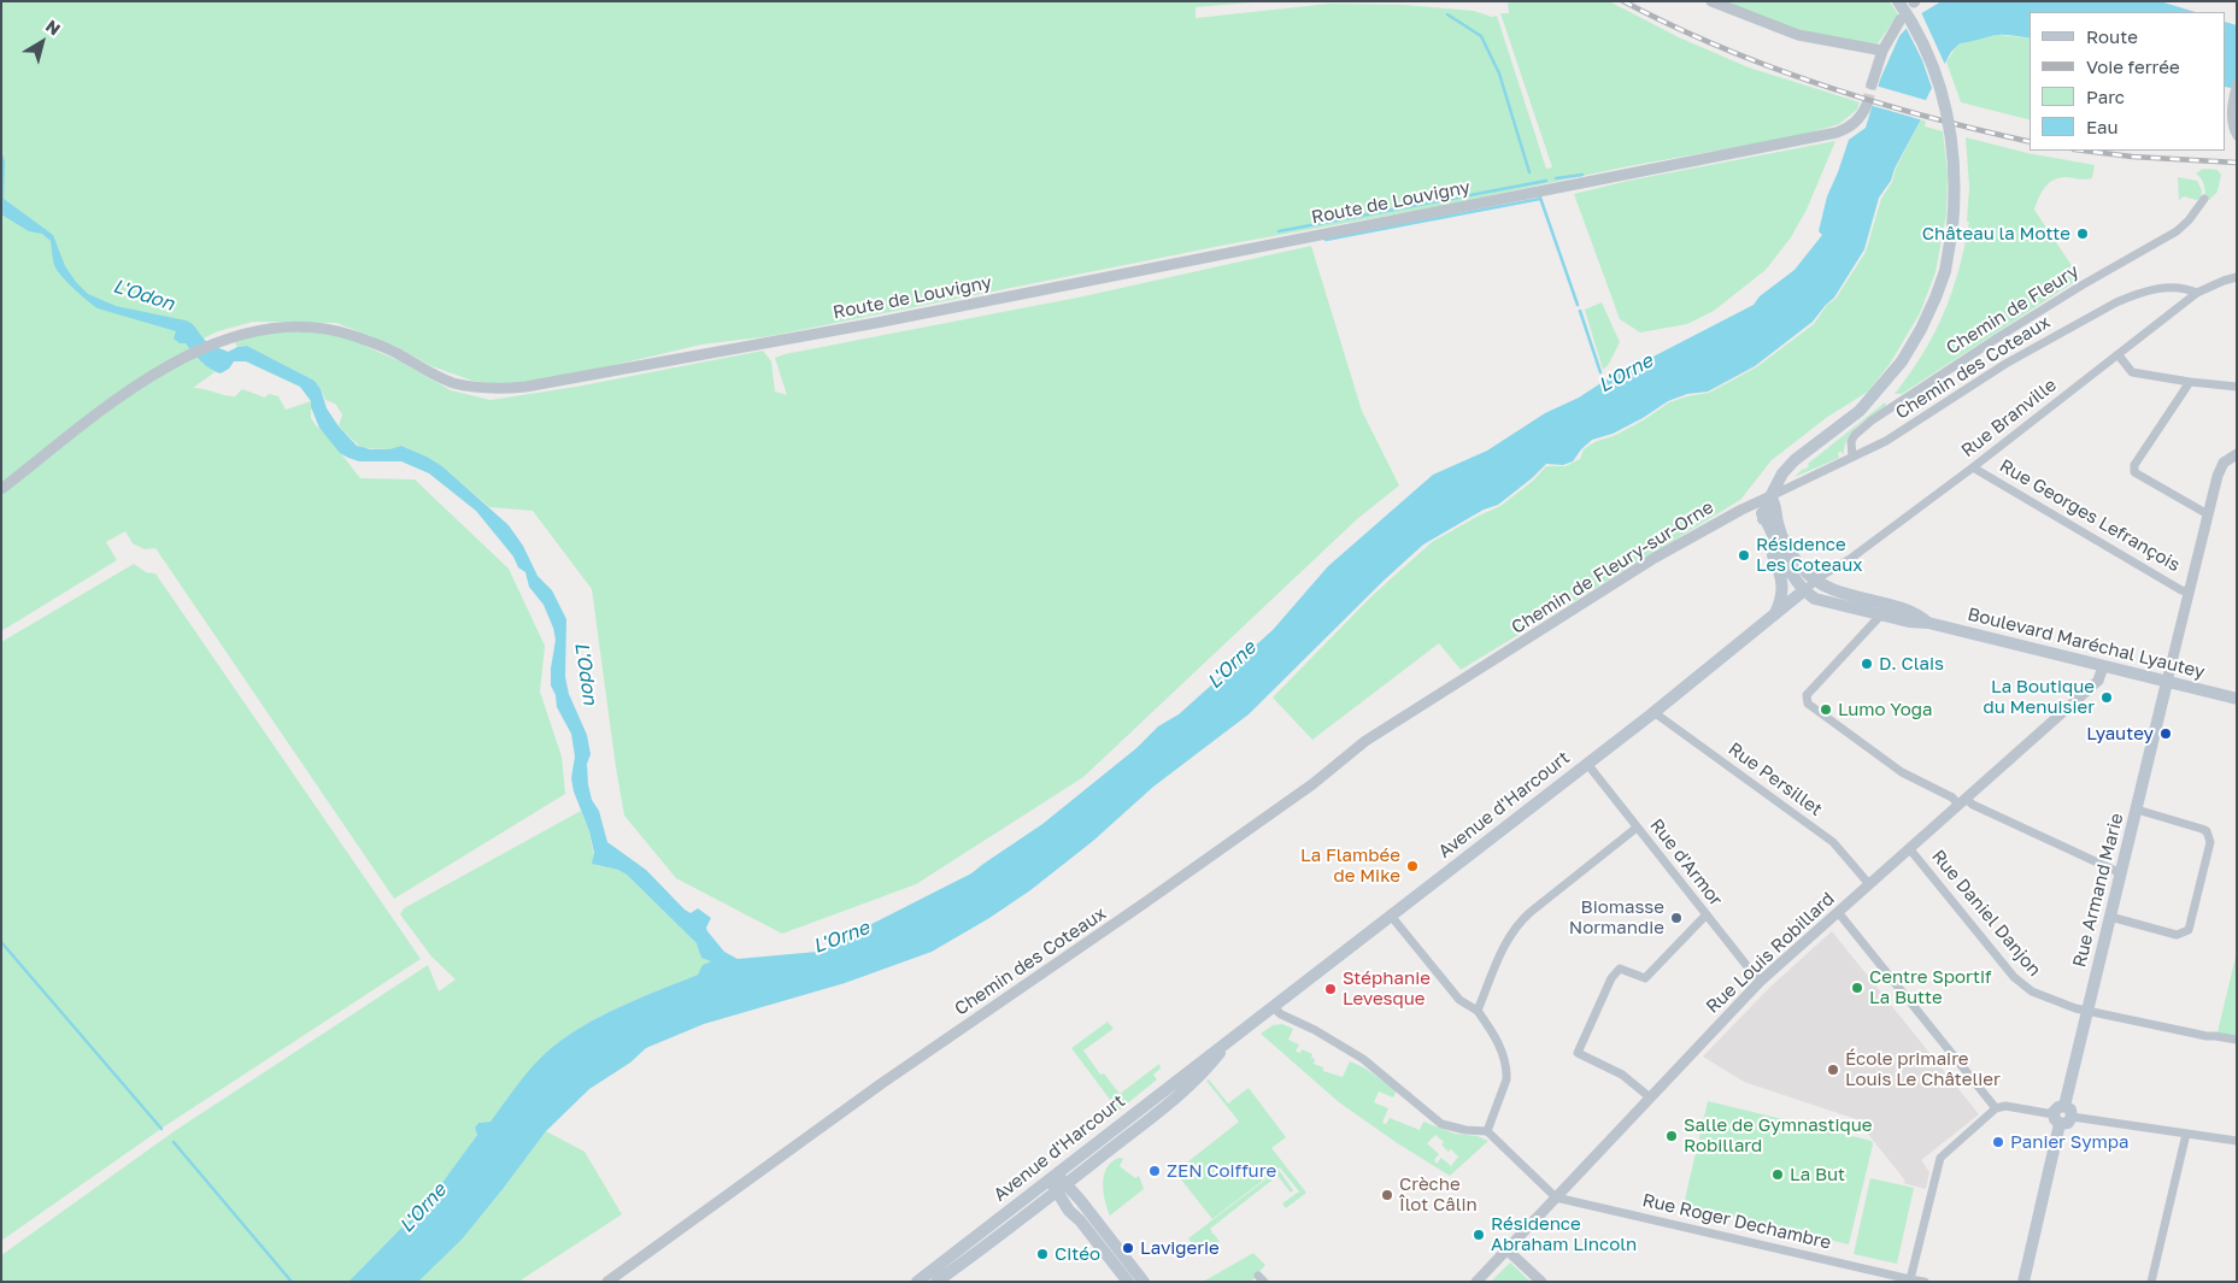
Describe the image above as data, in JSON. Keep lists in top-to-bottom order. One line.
{"streets":{"main road":["Boulevard Maréchal Lyautey","Avenue d'Harcourt","Rue Armand Marie"],"street":["Route de Louvigny","Chemin de Fleury","Chemin des Coteaux","Rue Branville","Rue Georges Lefrançois","Chemin de Fleury-sur-Orne","Rue Persillet","Rue d'Armor","Rue Daniel Danjon","Rue Louis Robillard","Rue Roger Dechambre"]},"crossings":[["Chemin de Fleury","Chemin des Coteaux"],["Chemin des Coteaux","Rue Branville"],["Chemin des Coteaux","Chemin de Fleury-sur-Orne"],["Rue Branville","Rue Georges Lefrançois"],["Rue Branville","Boulevard Maréchal Lyautey"],["Rue Branville","Avenue d'Harcourt"],["Boulevard Maréchal Lyautey","Avenue d'Harcourt"],["Boulevard Maréchal Lyautey","Rue Armand Marie"],["Boulevard Maréchal Lyautey","Rue Louis Robillard"],["Rue Persillet","Avenue d'Harcourt"],["Rue Persillet","Rue Louis Robillard"],["Avenue d'Harcourt","Rue d'Armor"],["Rue d'Armor","Rue Louis Robillard"],["Rue Armand Marie","Rue Daniel Danjon"],["Rue Daniel Danjon","Rue Louis Robillard"],["Rue Louis Robillard","Rue Roger Dechambre"]],"water":["L'Odon","L'Orne"],"places":["Château la Motte","Résidence Les Coteaux","D. Clais","La Boutique du Menuisier","Lumo Yoga","Lyautey","La Flambée de Mike","Biomasse Normandie","Centre Sportif La Butte","Stéphanie Levesque","École primaire Louis Le Châtelier","Salle de Gymnastique Robillard","Panier Sympa","ZEN Coiffure","La But","Crèche Îlot Câlin","Résidence Abraham Lincoln","Lavigerie","Citéo"],"legend":["Route","Voie ferrée","Parc","Eau"],"north":"top right"}
